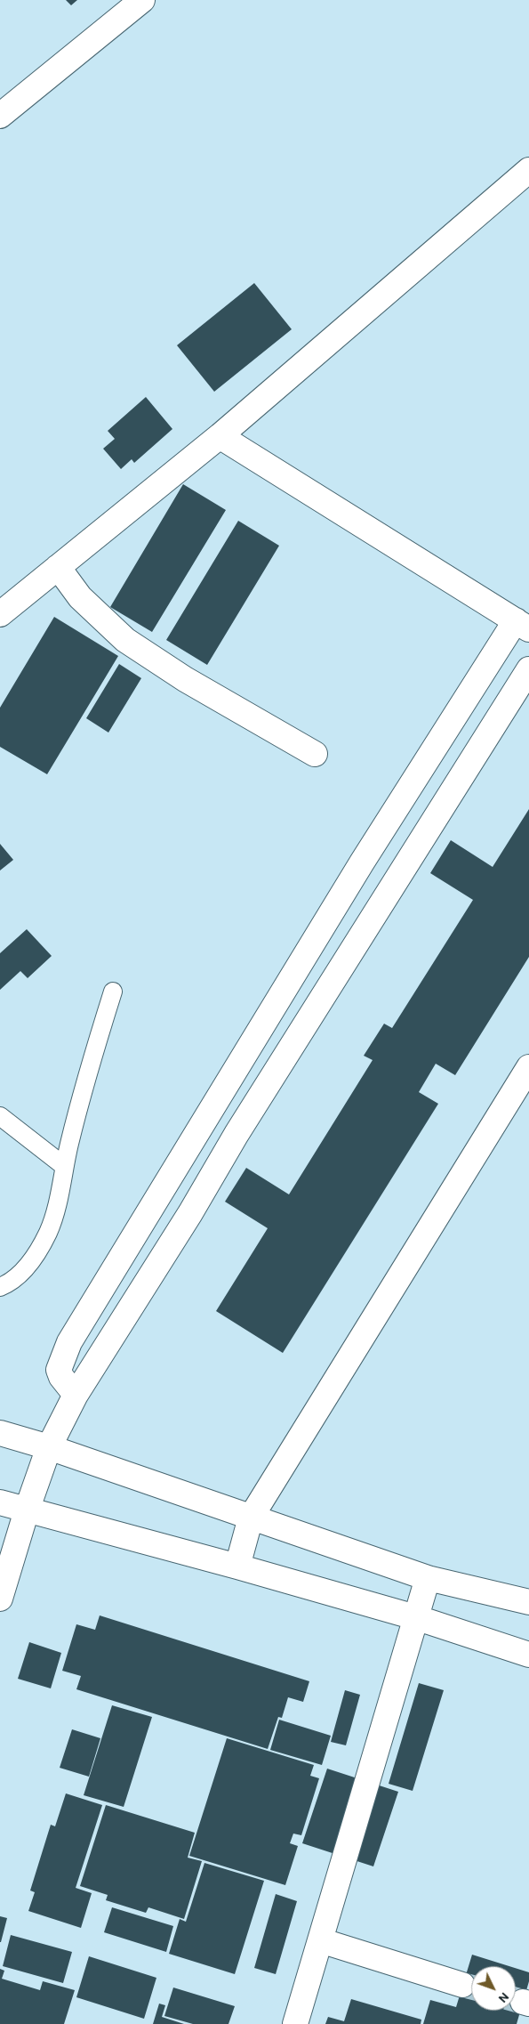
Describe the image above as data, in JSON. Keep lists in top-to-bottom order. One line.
{"north":"bottom right"}
